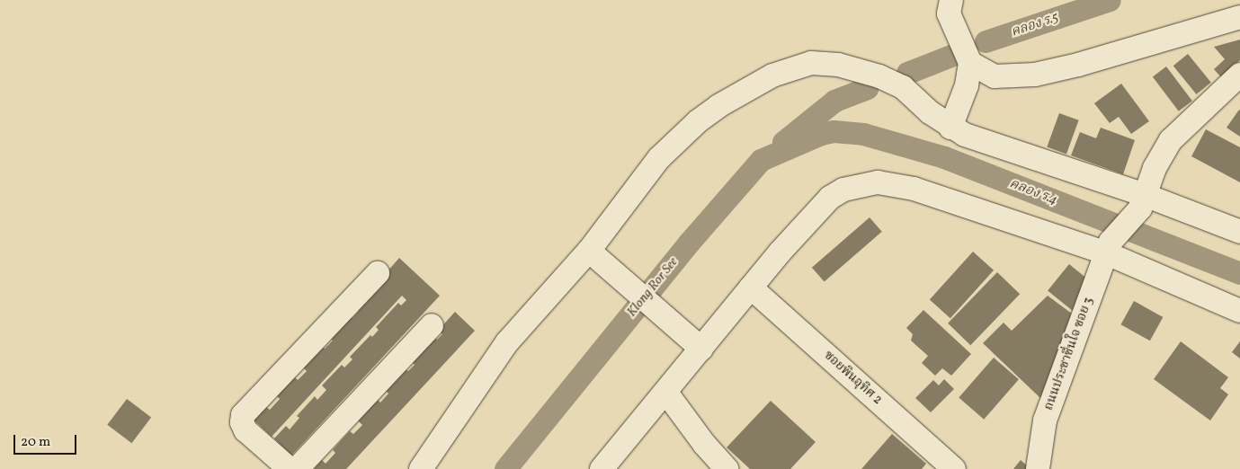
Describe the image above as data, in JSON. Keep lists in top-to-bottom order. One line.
{"streets":{"street":["ถนนประชาชื่นใจ ซอย 3","ซอยพินอุทิศ 2"]},"water":["คลอง ร.5","คลอง ร.4","Klong Ror See"],"scale_bar":"20 m"}
